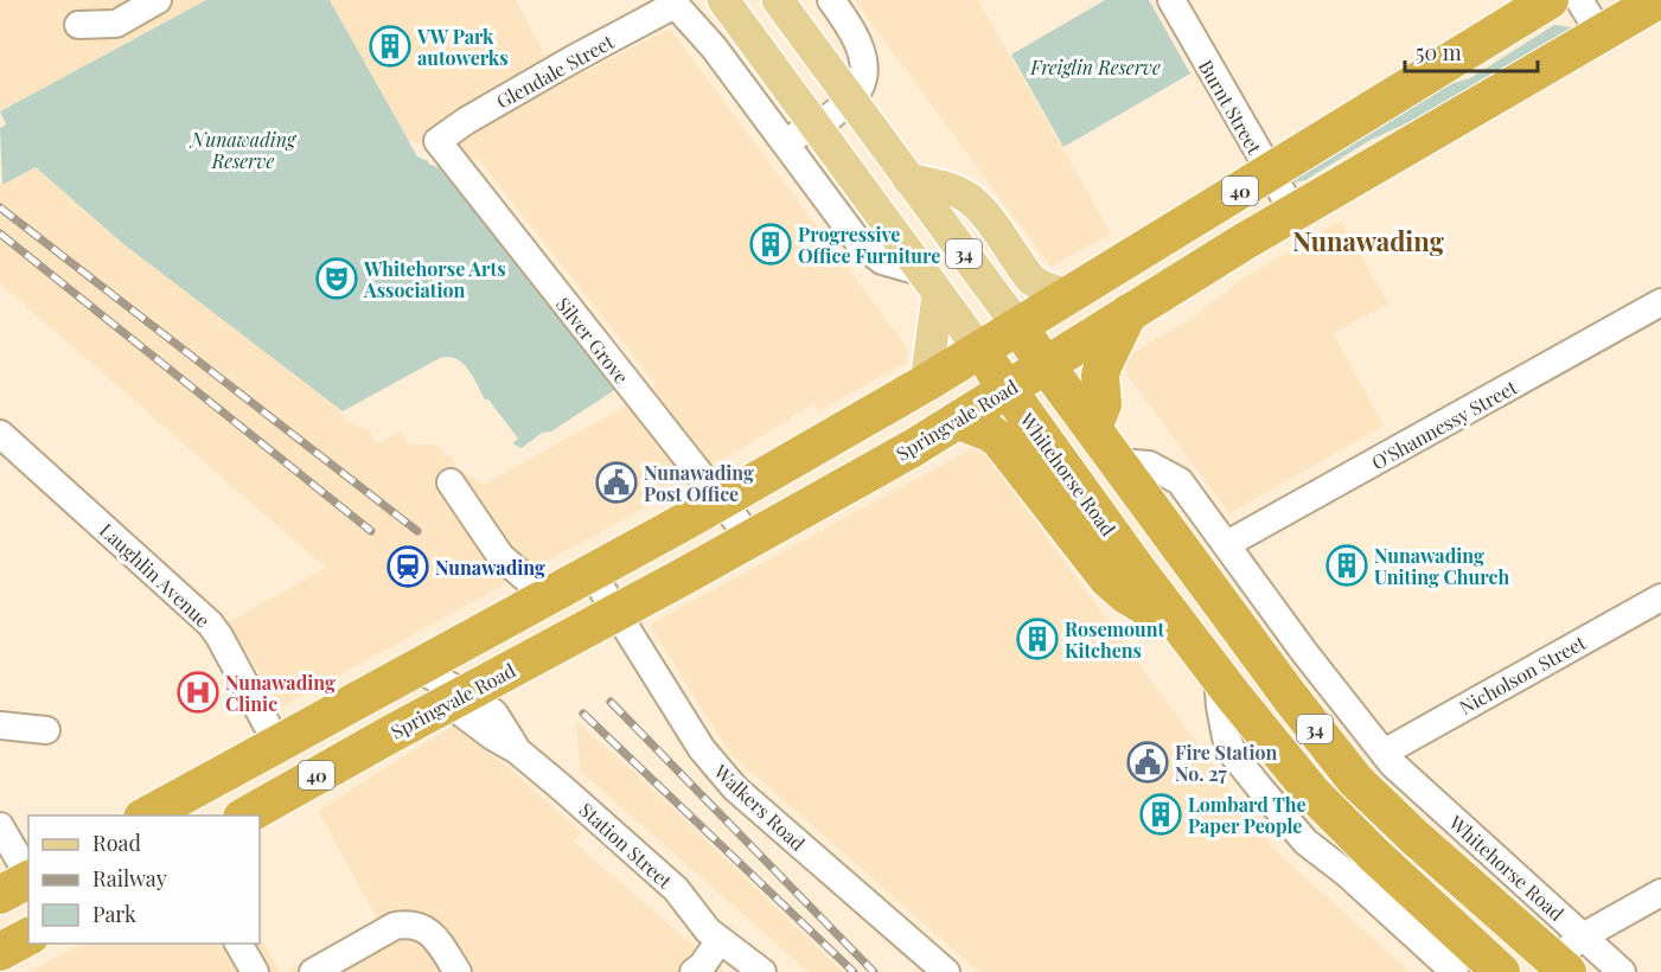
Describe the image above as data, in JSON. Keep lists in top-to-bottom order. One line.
{"streets":{"highway":["40","34","Springvale Road","Whitehorse Road"],"street":["Glendale Street","Burnt Street","Silver Grove","O'Shannessy Street","Laughlin Avenue","Nicholson Street","Walkers Road","Station Street"]},"crossings":[["Glendale Street","Silver Grove"],["Burnt Street","40"],["Burnt Street","Springvale Road"],["40","Silver Grove"],["40","Whitehorse Road"],["40","Laughlin Avenue"],["40","Walkers Road"],["40","Station Street"],["Silver Grove","Springvale Road"],["Springvale Road","Whitehorse Road"],["Springvale Road","Walkers Road"],["Springvale Road","Station Street"],["O'Shannessy Street","Whitehorse Road"],["Whitehorse Road","Nicholson Street"]],"districts":["Nunawading"],"parks":["Freiglin Reserve","Nunawading Reserve"],"places":{"building":["VW Park autowerks","Progressive Office Furniture","Nunawading Uniting Church","Rosemount Kitchens","Lombard The Paper People"],"theatre":["Whitehorse Arts Association"],"public building":["Nunawading Post Office","Fire Station No. 27"],"station":["Nunawading"],"hospital":["Nunawading Clinic"]},"legend":["Road","Railway","Park"],"scale_bar":"50 m"}
